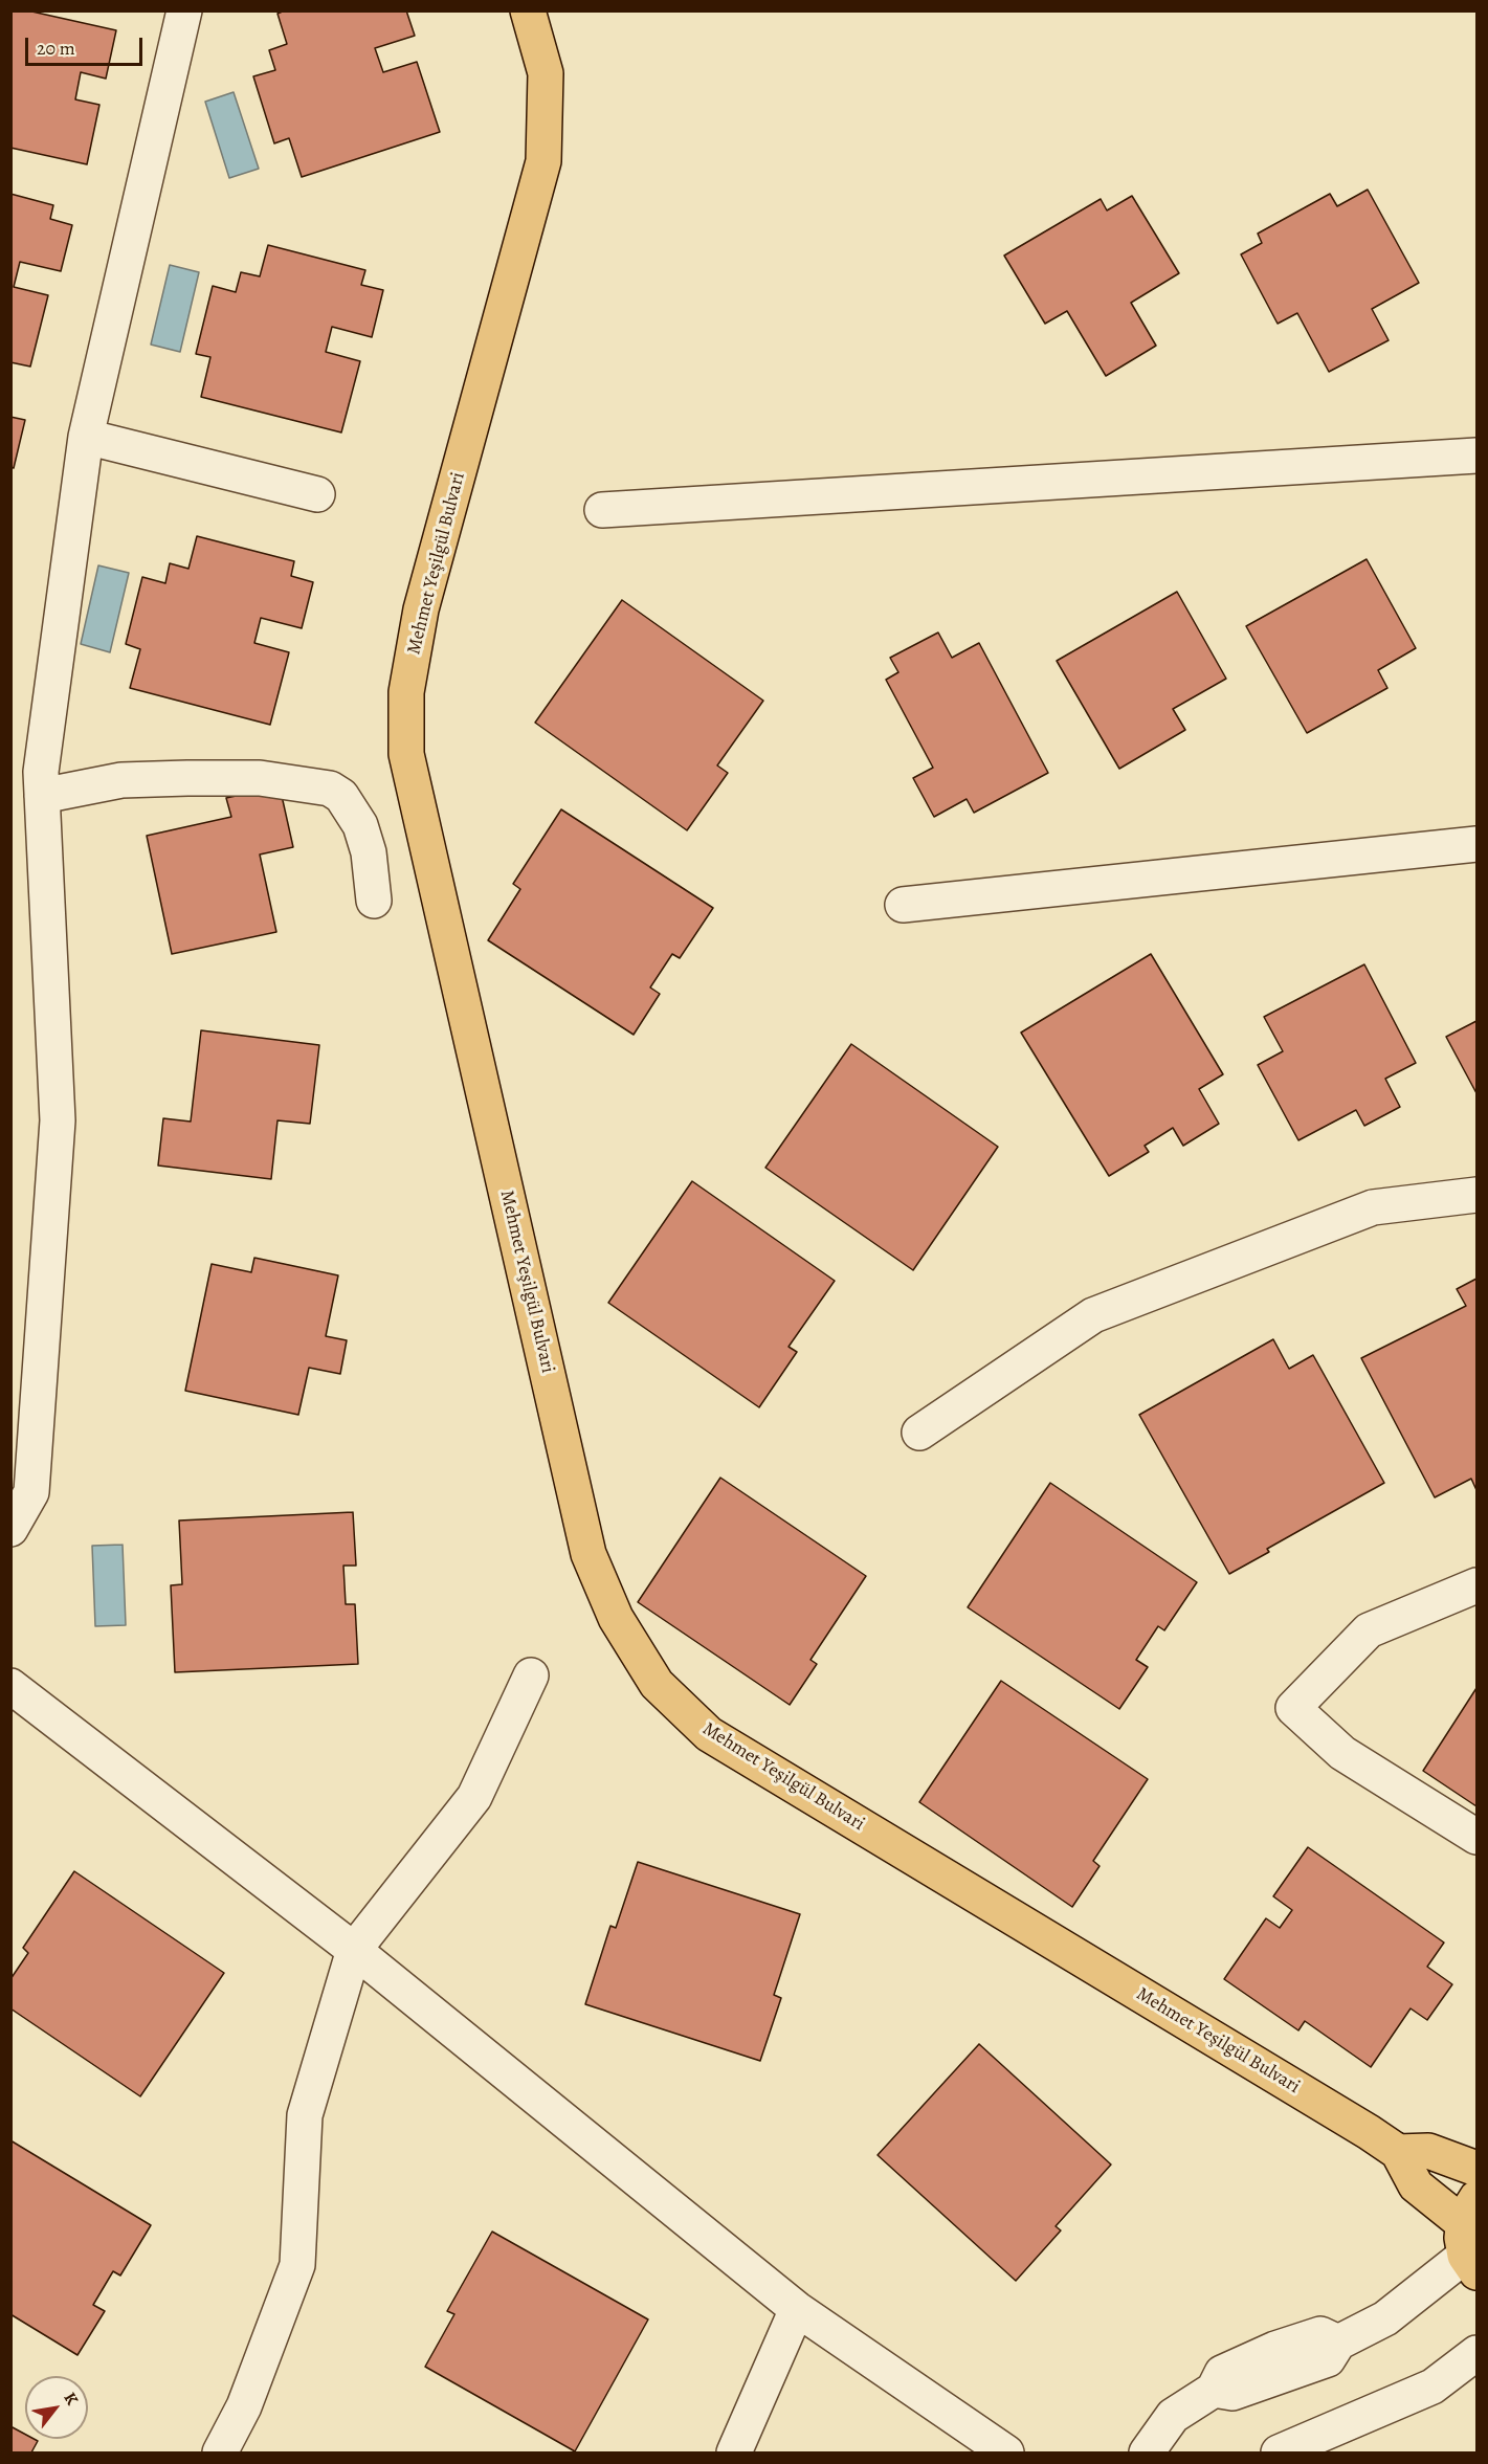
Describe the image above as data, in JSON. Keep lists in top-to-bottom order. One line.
{"streets":{"main road":["Mehmet Yeşilgül Bulvari"]},"scale_bar":"20 m","north":"top right"}
